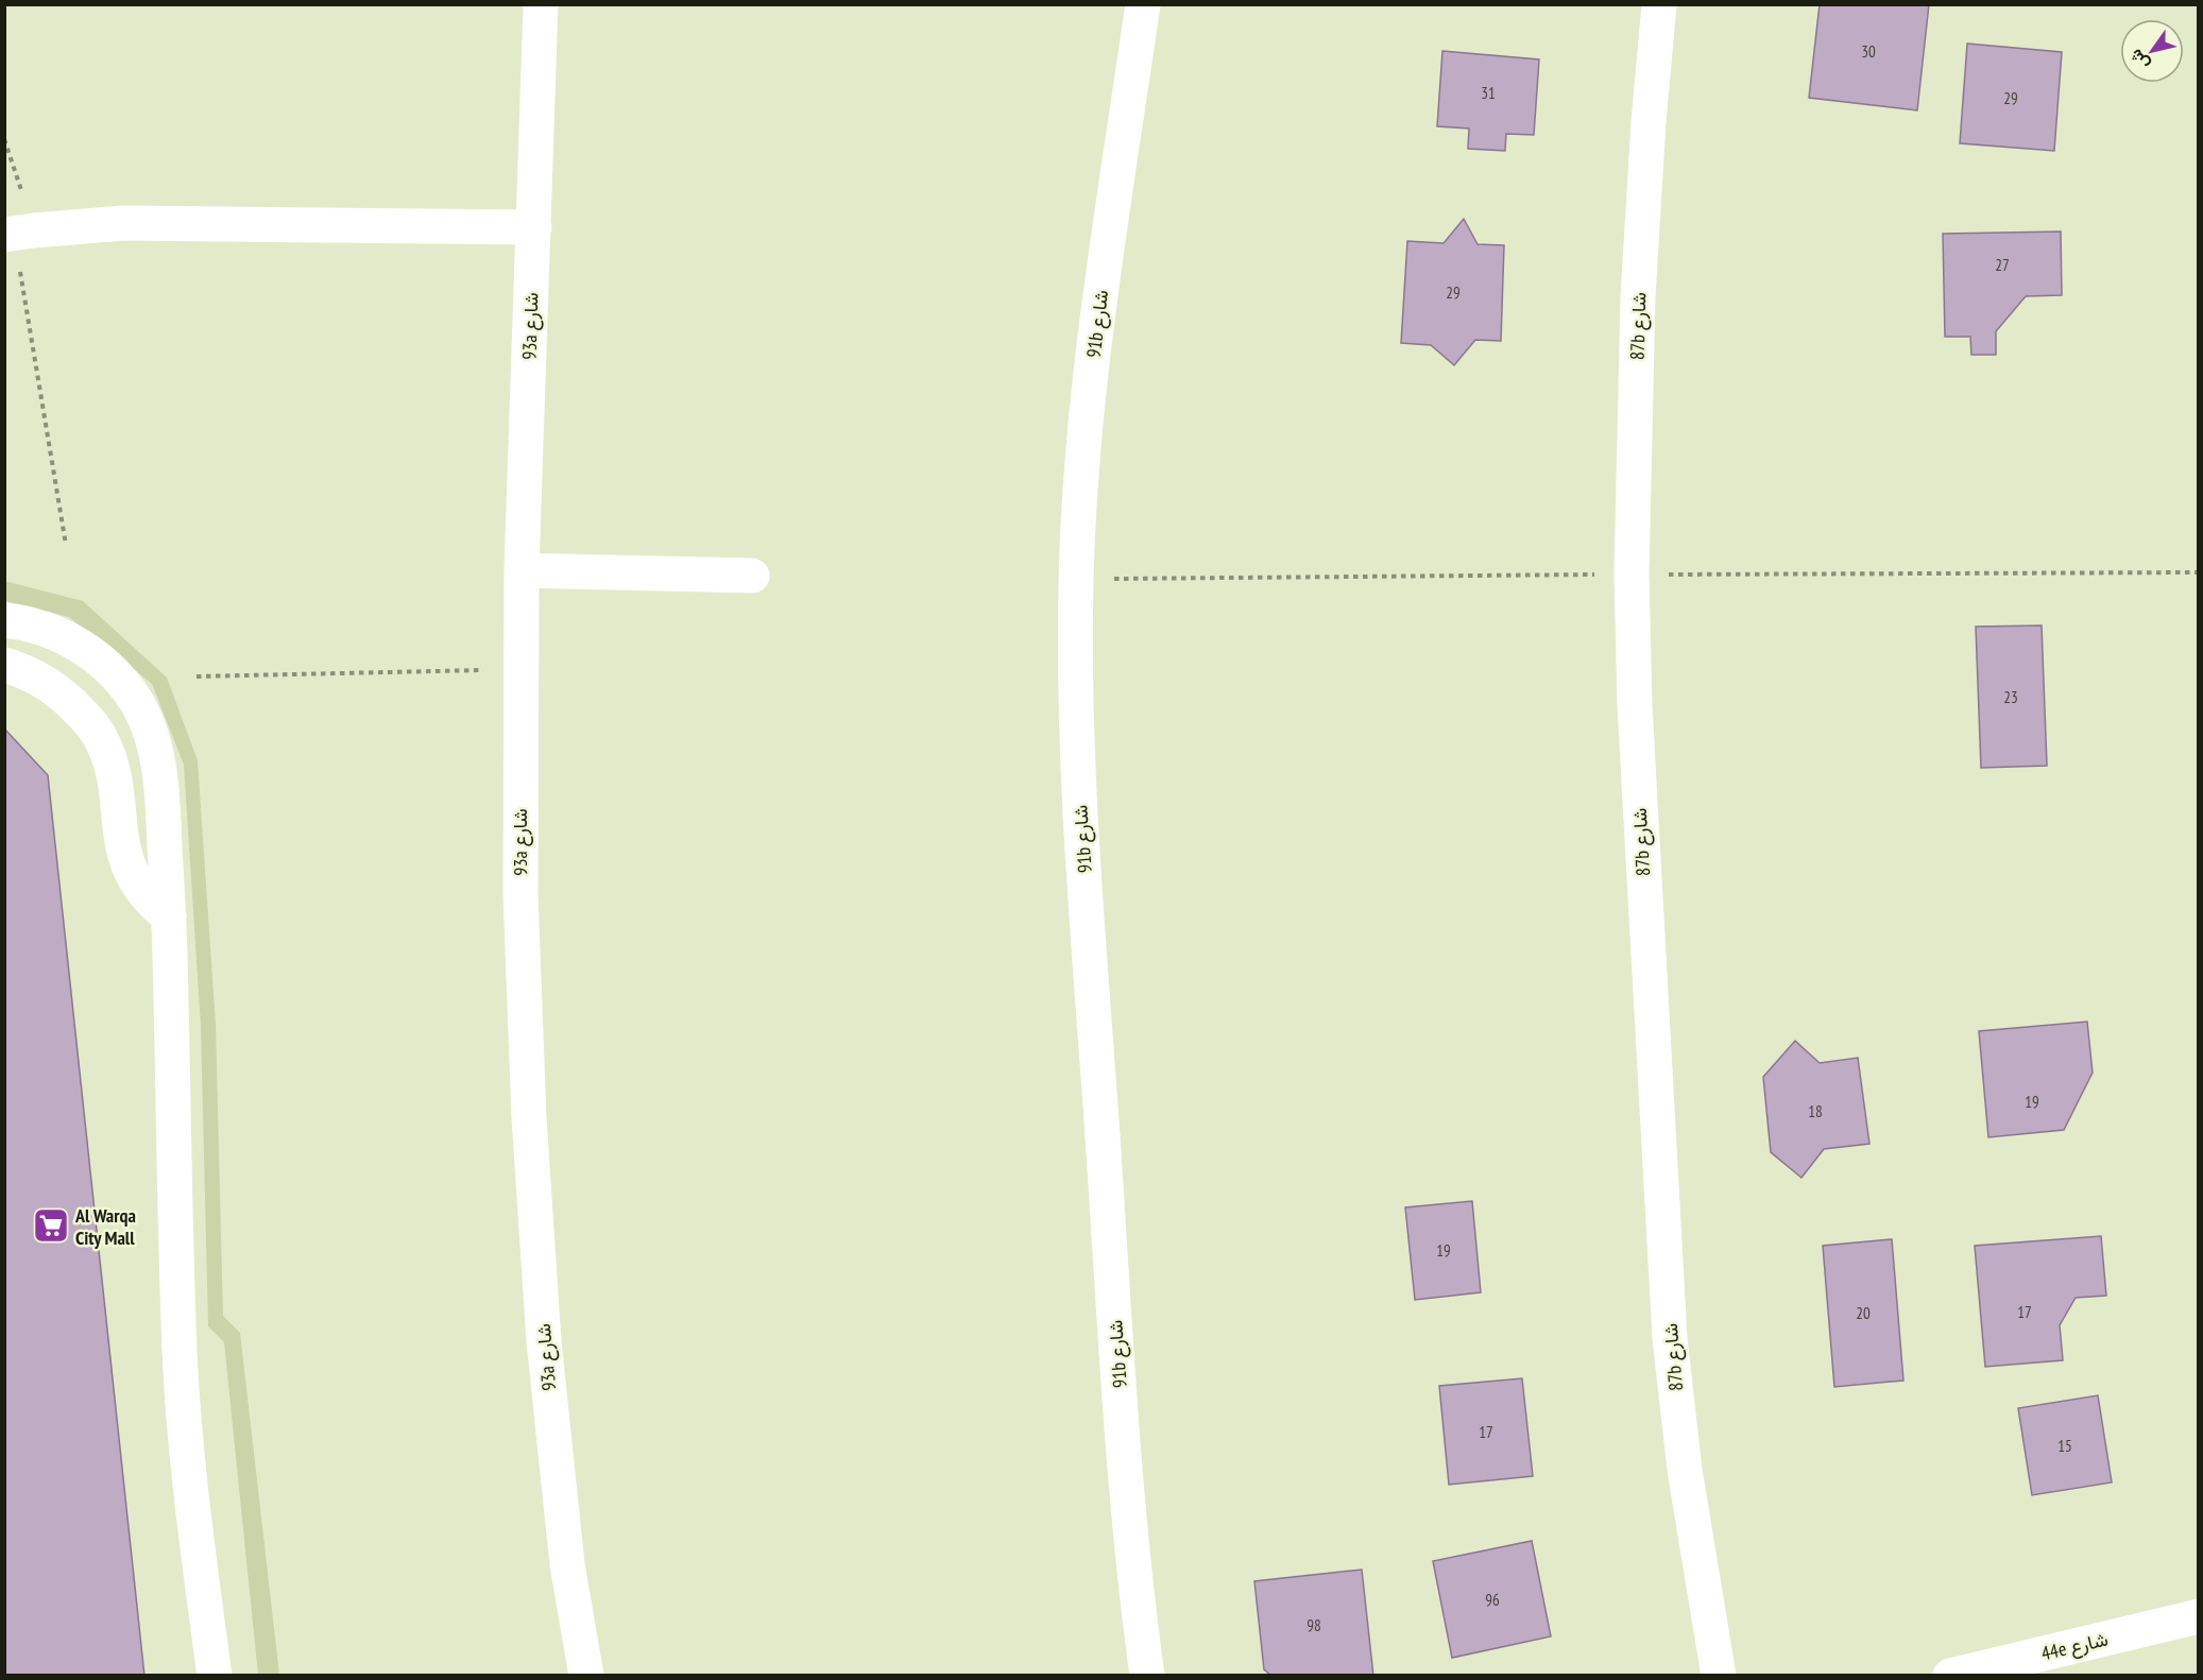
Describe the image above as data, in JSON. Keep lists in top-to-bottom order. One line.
{"streets":{"street":["91b شارع","93a شارع","87b شارع","44e شارع"]},"places":{"supermarket":["Al Warqa City Mall"]},"house_numbers":["30","31","29","27","29","23","19","18","19","17","20","17","15","96","98"],"north":"bottom left"}
